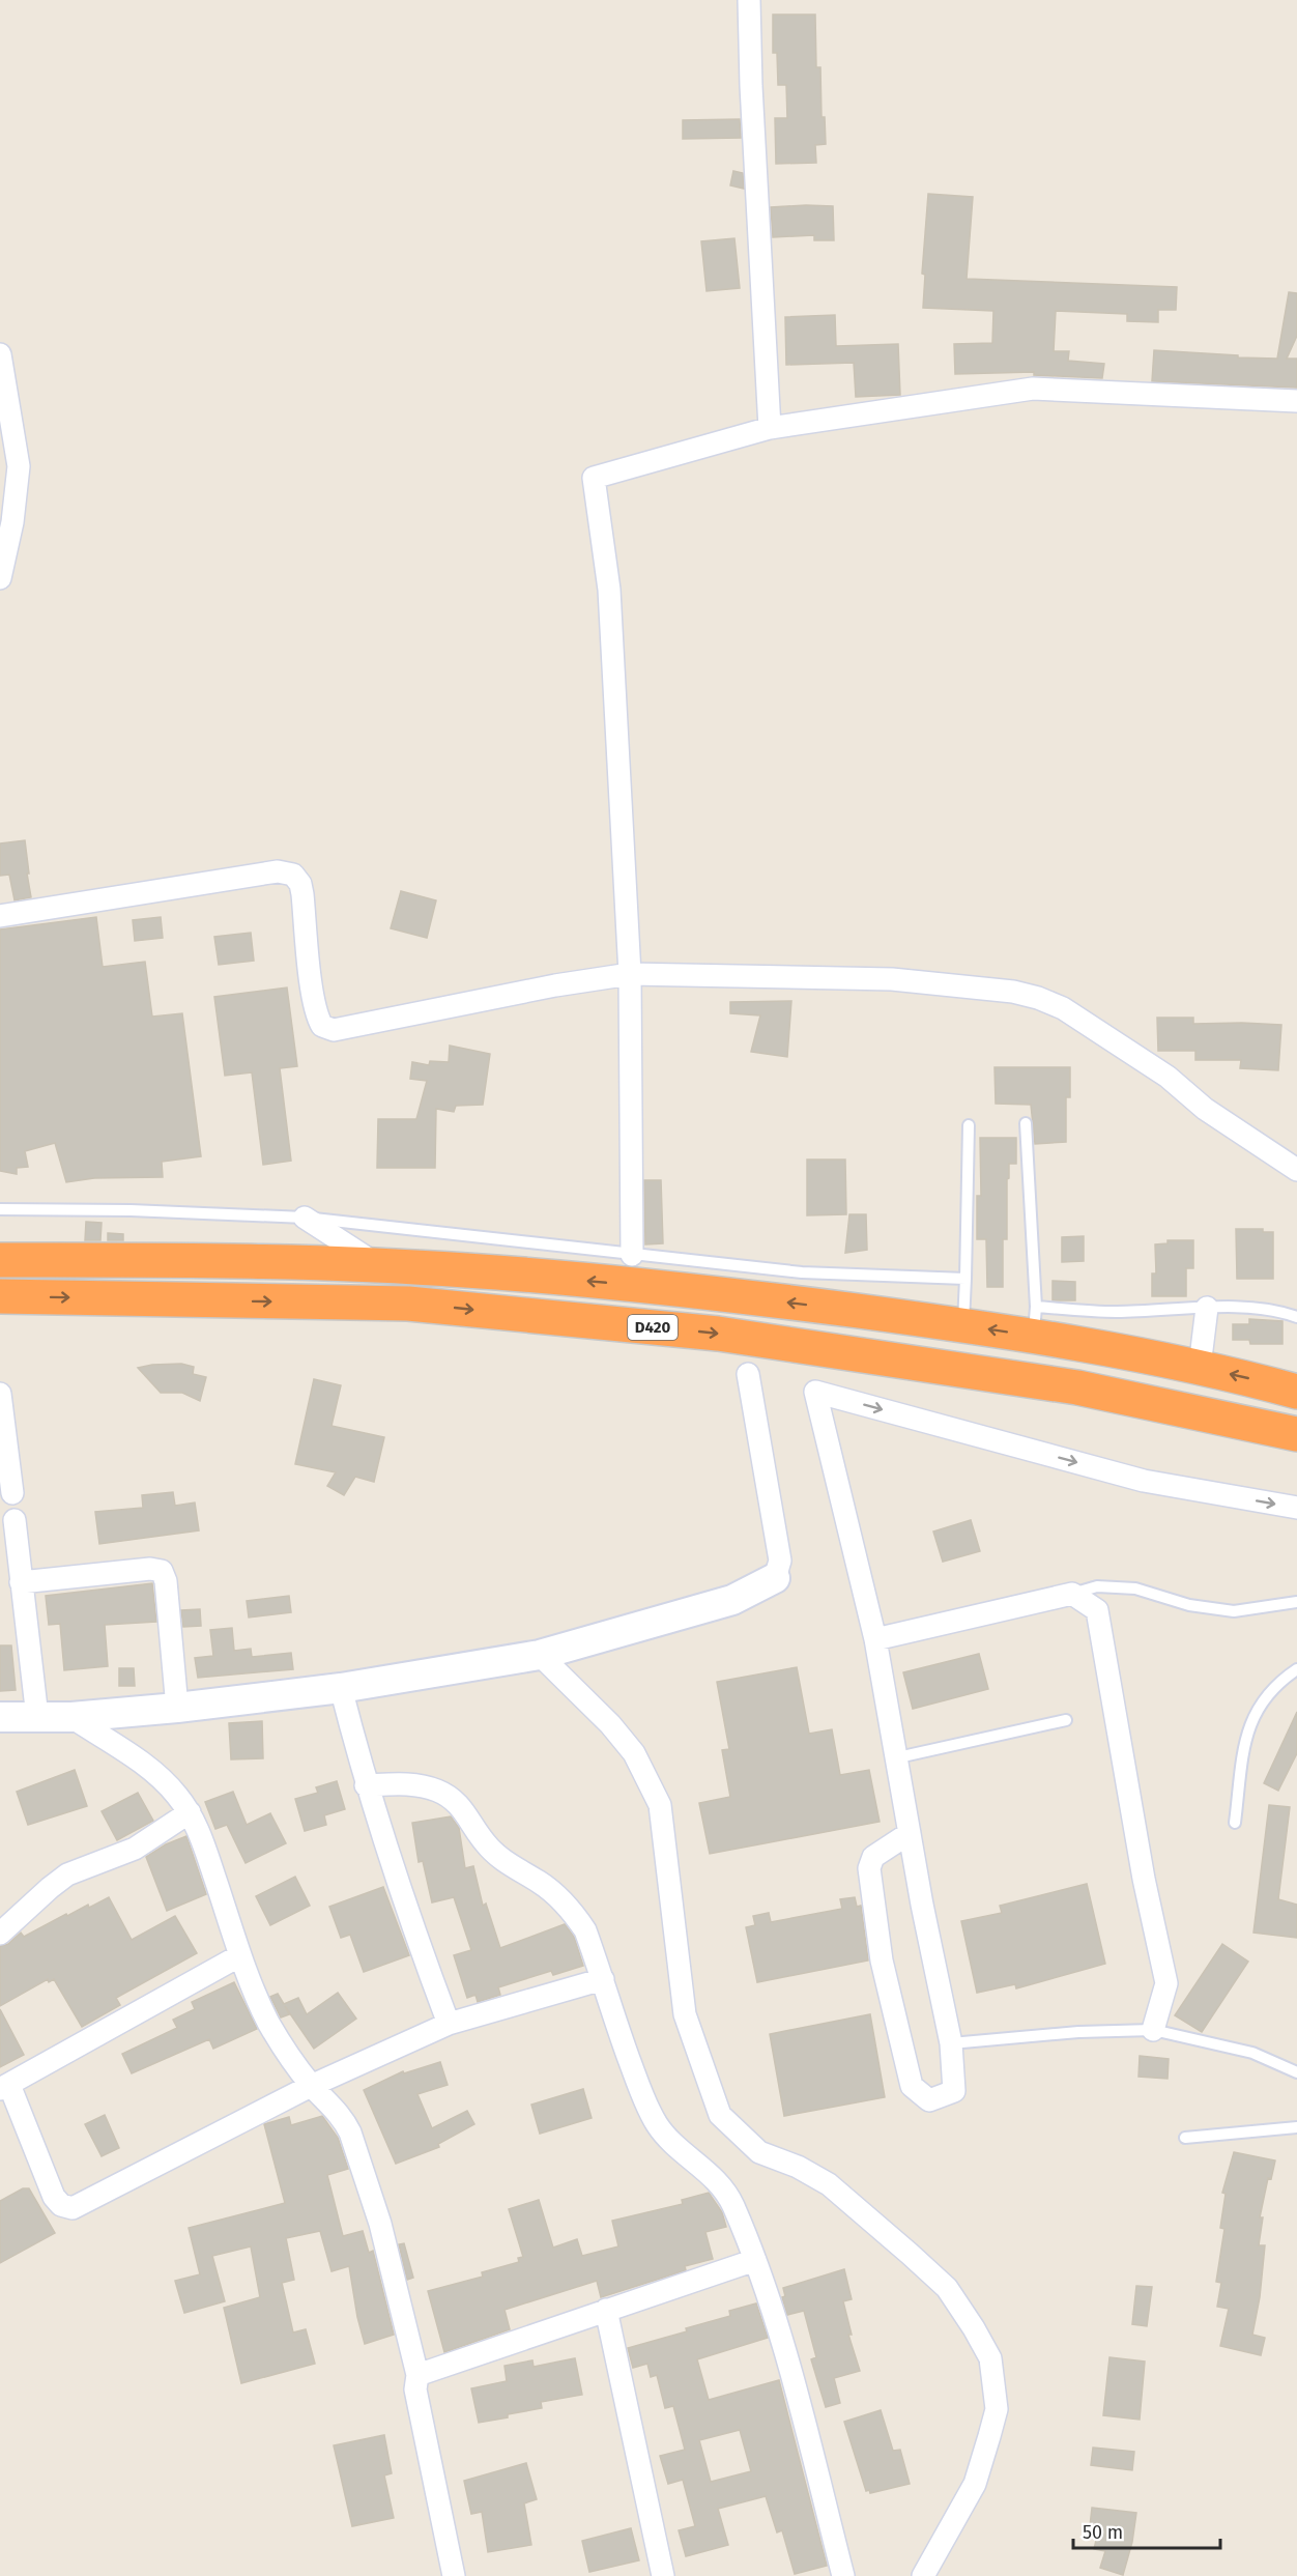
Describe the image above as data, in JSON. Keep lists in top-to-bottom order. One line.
{"streets":{"highway":["D420"]},"scale_bar":"50 m"}
